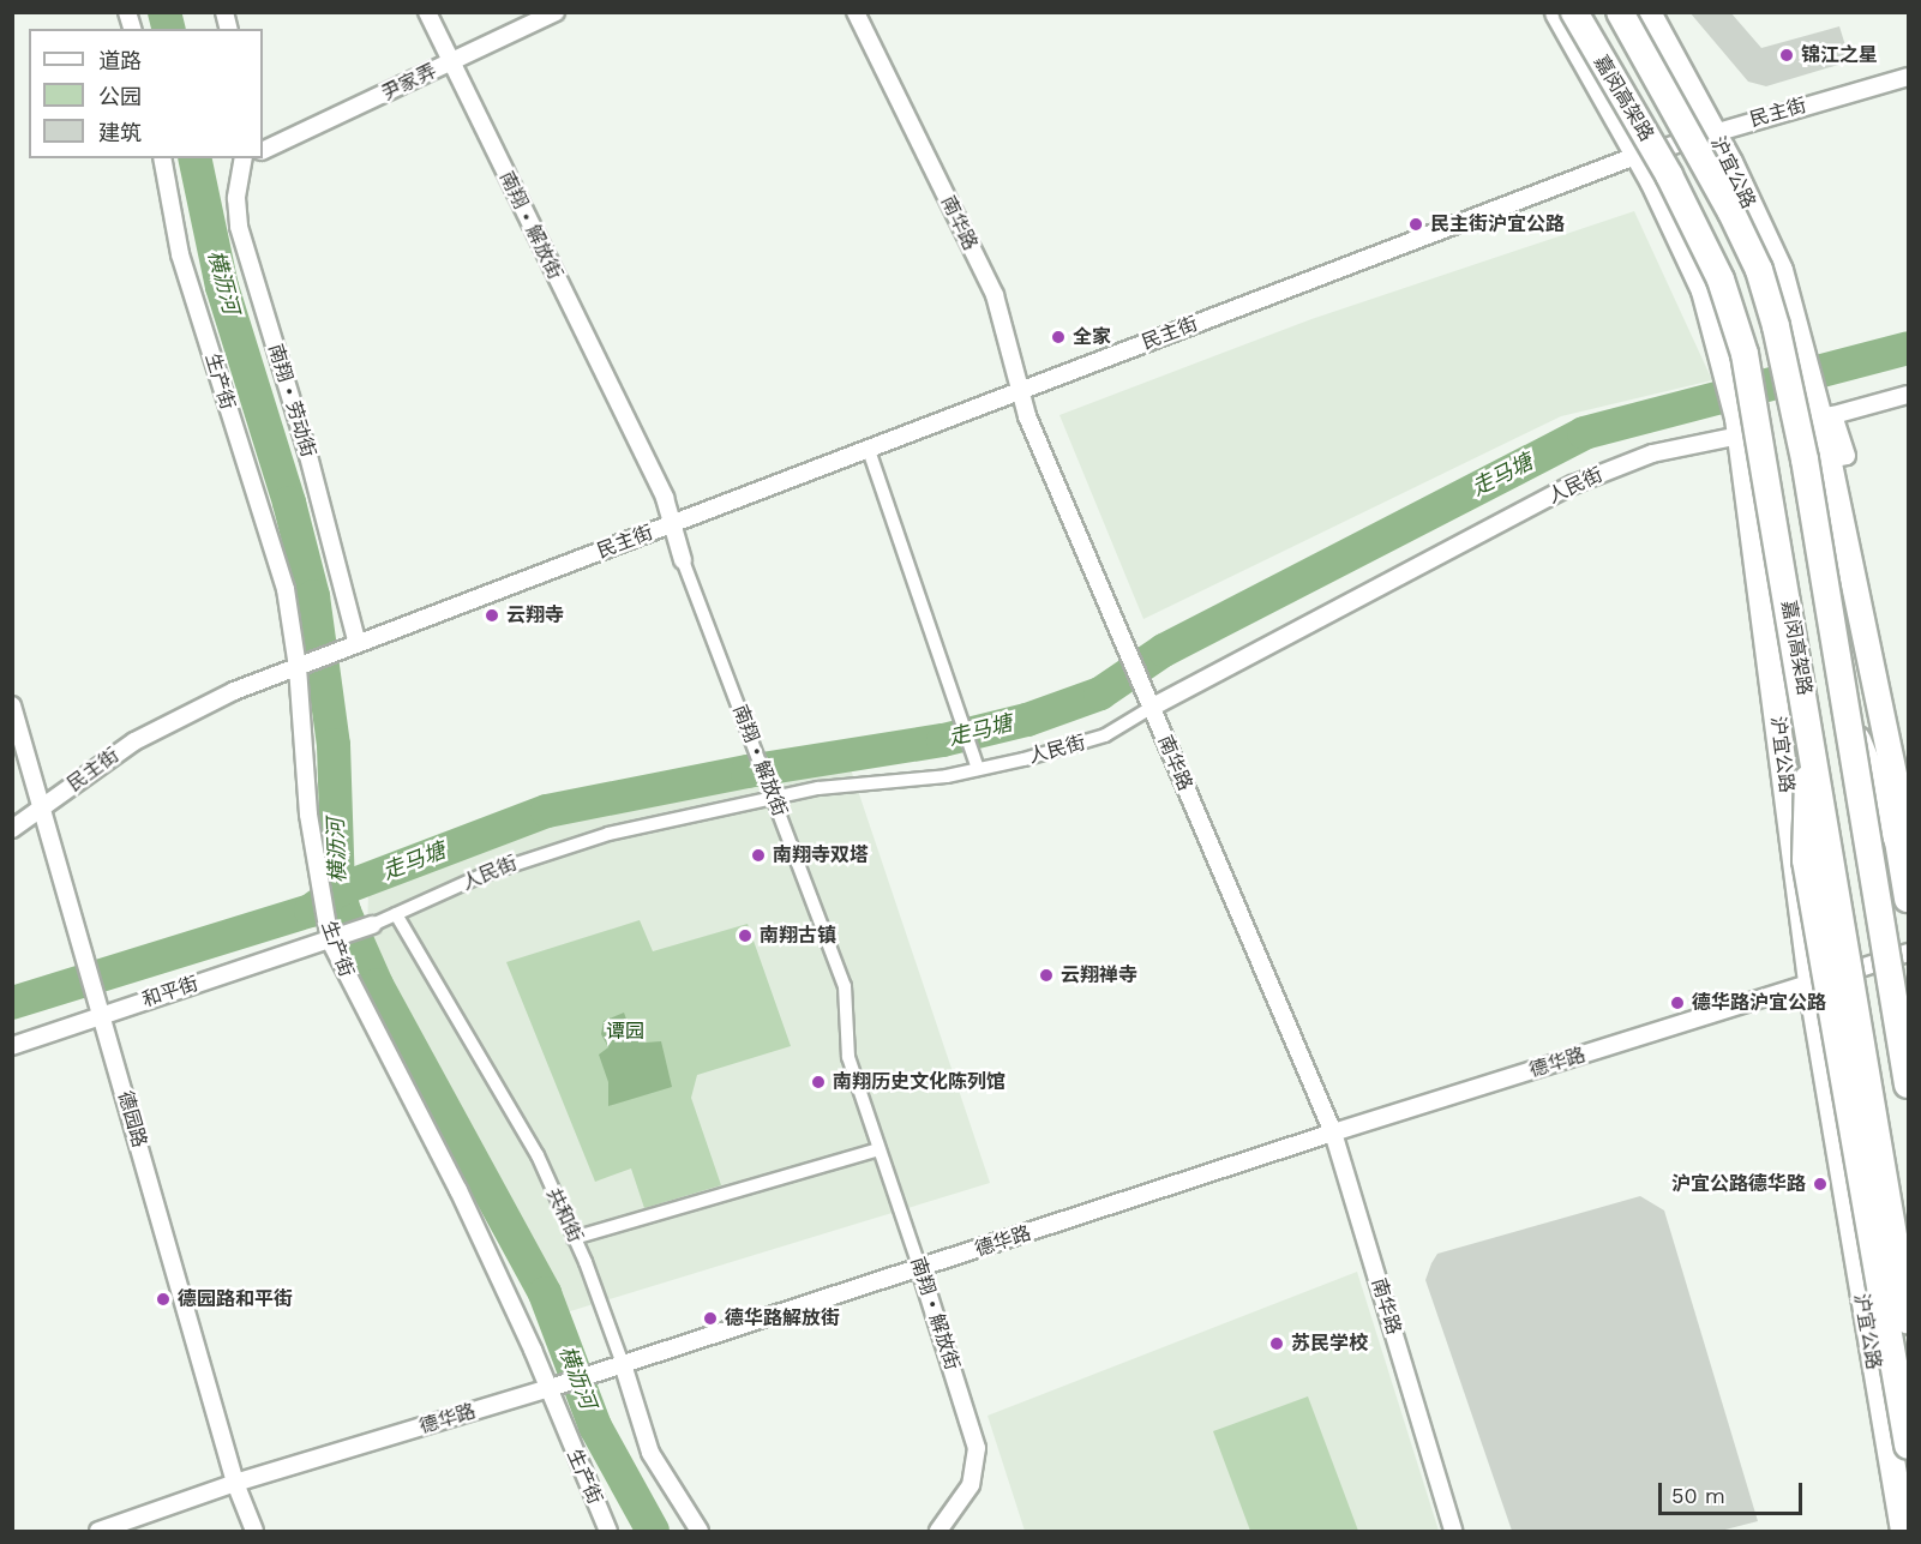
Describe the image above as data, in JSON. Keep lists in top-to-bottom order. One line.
{"streets":{"highway":["嘉闵高架路"],"main road":["沪宜公路"],"street":["尹家弄","民主街","南华路","南翔 • 解放街","生产街","南翔 • 劳动街","人民街","和平街","德华路","德园路","共和街"]},"crossings":[["尹家弄","南翔 • 解放街"],["民主街","沪宜公路"],["民主街","南华路"],["民主街","南翔 • 解放街"],["民主街","生产街"],["民主街","南翔 • 劳动街"],["民主街","德园路"],["沪宜公路","人民街"],["沪宜公路","德华路"],["南华路","人民街"],["南华路","德华路"],["南翔 • 解放街","人民街"],["南翔 • 解放街","德华路"],["生产街","人民街"],["生产街","和平街"],["生产街","德华路"],["人民街","和平街"],["人民街","共和街"],["和平街","德园路"],["德华路","德园路"],["德华路","共和街"]],"water":["横沥河","走马塘"],"parks":["谭园"],"places":["锦江之星","民主街沪宜公路","全家","云翔寺","南翔寺双塔","南翔古镇","云翔禅寺","德华路沪宜公路","南翔历史文化陈列馆","沪宜公路德华路","德园路和平街","德华路解放街","苏民学校"],"legend":["道路","公园","建筑"],"scale_bar":"50 m"}
